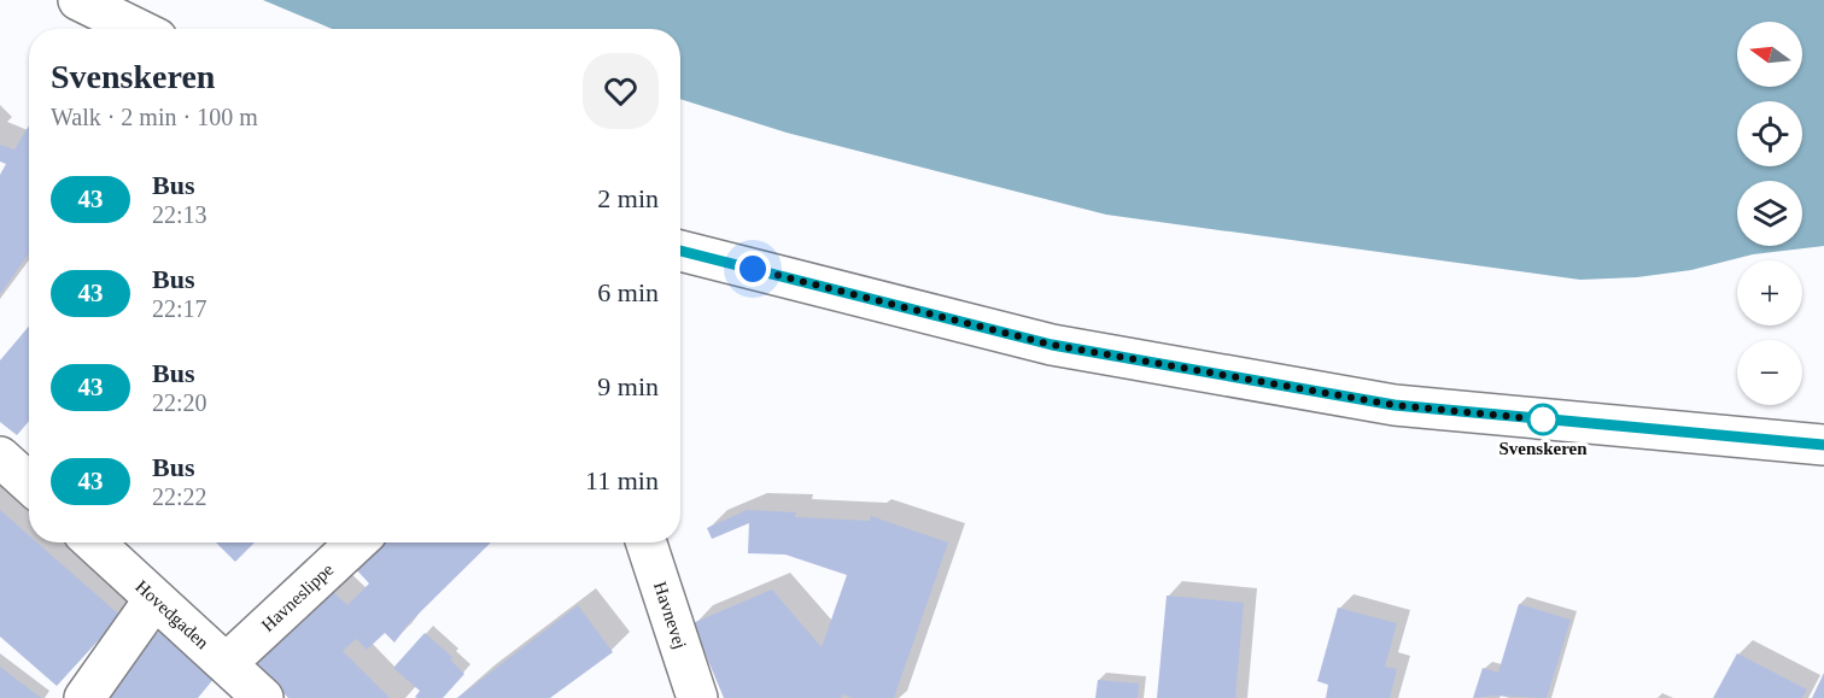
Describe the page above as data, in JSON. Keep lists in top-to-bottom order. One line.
{"streets":{"street":["Havneslippe","Hovedgaden","Havnevej"]},"crossings":[["Havneslippe","Hovedgaden"]],"places":["Svenskeren"],"lines":["bus line 43"],"north":"left","page":{"map_buttons":["+","−"],"heading":["Svenskeren","Walk · 2 min · 100 m"],"list":[{"mark":"43","name":"Bus","note":"22:13","value":"2 min"},{"mark":"43","name":"Bus","note":"22:17","value":"6 min"},{"mark":"43","name":"Bus","note":"22:20","value":"9 min"},{"mark":"43","name":"Bus","note":"22:22","value":"11 min"}]}}
